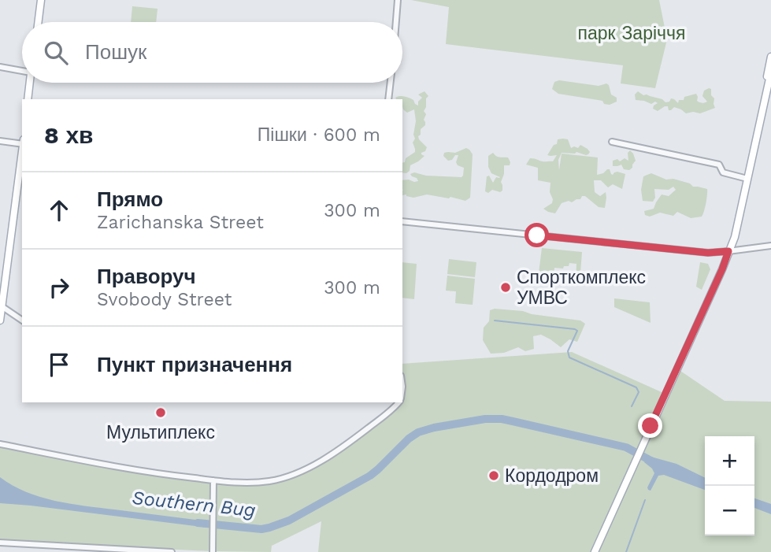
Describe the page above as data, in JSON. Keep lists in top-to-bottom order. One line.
{"water":["Southern Bug"],"parks":["парк Заріччя"],"places":["Спорткомплекс УМВС","Мультиплекс","Кордодром"],"page":{"search":"Пошук","heading":["8 хв","Пішки · 600 m"],"list":[["Прямо","Zarichanska Street","300 m"],["Праворуч","Svobody Street","300 m"],"Пункт призначення"],"map_buttons":["+","−"]}}
